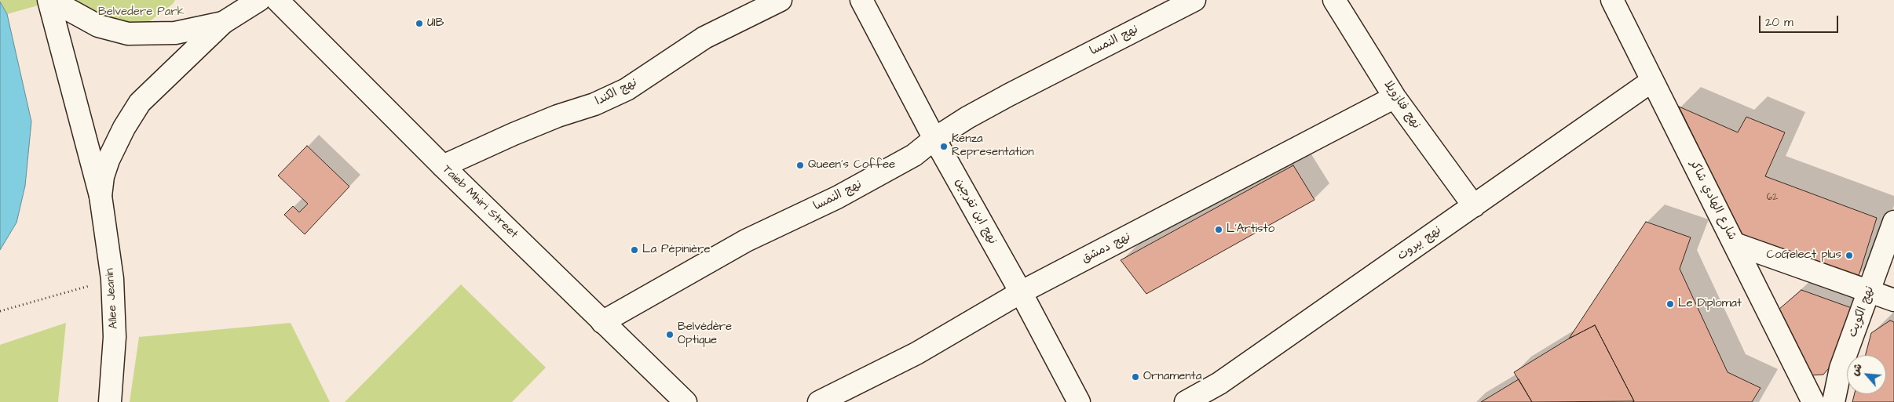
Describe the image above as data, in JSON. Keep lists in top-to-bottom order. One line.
{"streets":{"street":["نهج النمسا","نهج الكندا","نهج فنازويلا","شارع الهادي شاكر","Taieb Mhiri Street","نهج ابن تفرجين","نهج بيروت","نهج دمشق","Allee Jeanin","نهج الكويت"]},"crossings":[["نهج النمسا","Taieb Mhiri Street"],["نهج النمسا","نهج ابن تفرجين"],["نهج الكندا","Taieb Mhiri Street"],["نهج فنازويلا","نهج بيروت"],["نهج فنازويلا","نهج دمشق"],["شارع الهادي شاكر","نهج بيروت"],["نهج ابن تفرجين","نهج دمشق"]],"parks":["Belvedere Park"],"places":["UIB","Kenza Representation","Queen's Coffee","L'Artisto","La Pépinière","CoGelect plus","Le Diplomat","Belvédère Optique","Ornamenta"],"house_numbers":["62"],"scale_bar":"20 m","north":"top left"}
